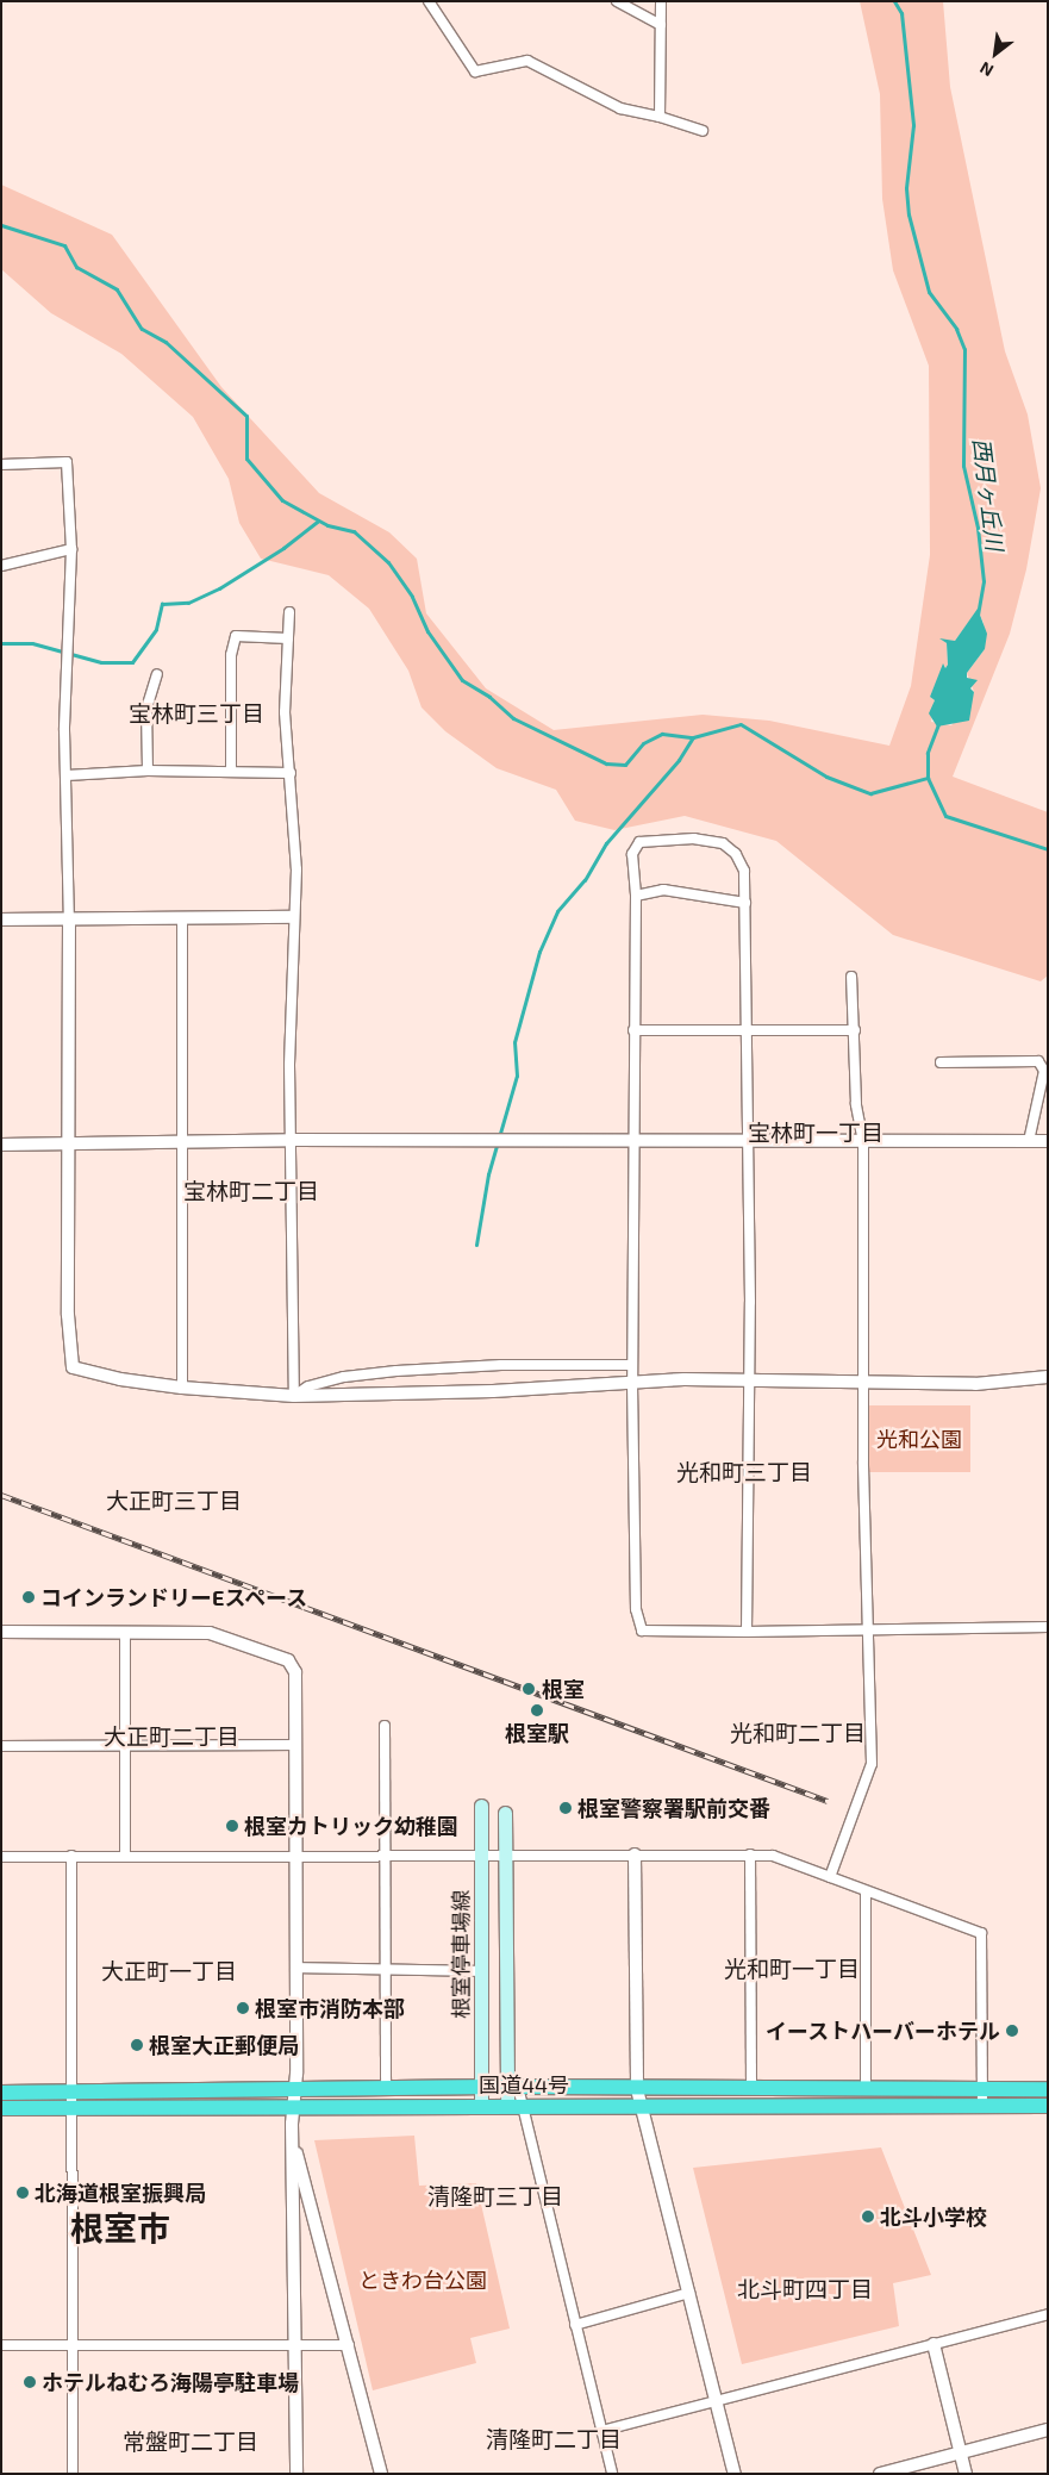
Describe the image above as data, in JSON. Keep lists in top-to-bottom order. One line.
{"streets":{"highway":["国道44号"],"main road":["根室停車場線"]},"crossings":[["根室停車場線","国道44号"]],"districts":["宝林町三丁目","宝林町一丁目","宝林町二丁目","光和町三丁目","大正町三丁目","光和町二丁目","大正町二丁目","光和町一丁目","大正町一丁目","清隆町三丁目","根室市","北斗町四丁目","清隆町二丁目","常盤町二丁目"],"water":["西月ヶ丘川"],"parks":["光和公園","ときわ台公園"],"places":["コインランドリーEスペース","根室","根室駅","根室警察署駅前交番","根室カトリック幼稚園","根室市消防本部","イーストハーバーホテル","根室大正郵便局","北海道根室振興局","北斗小学校","ホテルねむろ海陽亭駐車場"],"north":"bottom left"}
